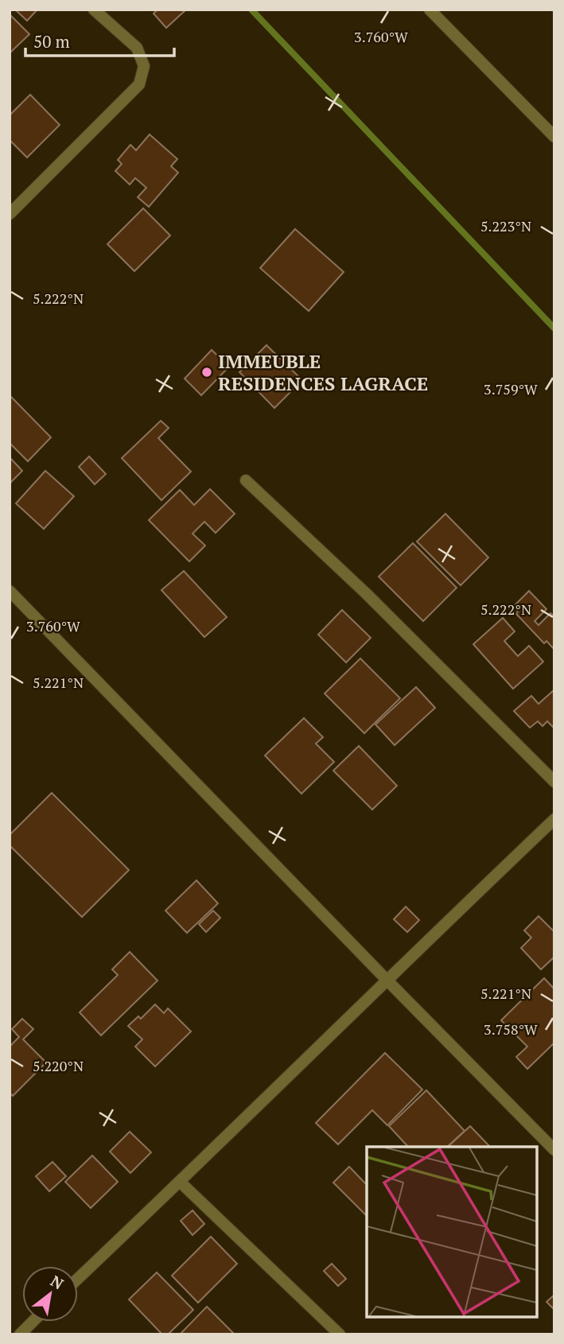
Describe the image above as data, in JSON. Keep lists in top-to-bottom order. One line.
{"places":["IMMEUBLE RESIDENCES LAGRACE"],"scale_bar":"50 m","north":"top right","coordinates":["3.760°W","5.223°N","5.222°N","3.759°W","5.221°N","3.758°W","5.220°N"]}
